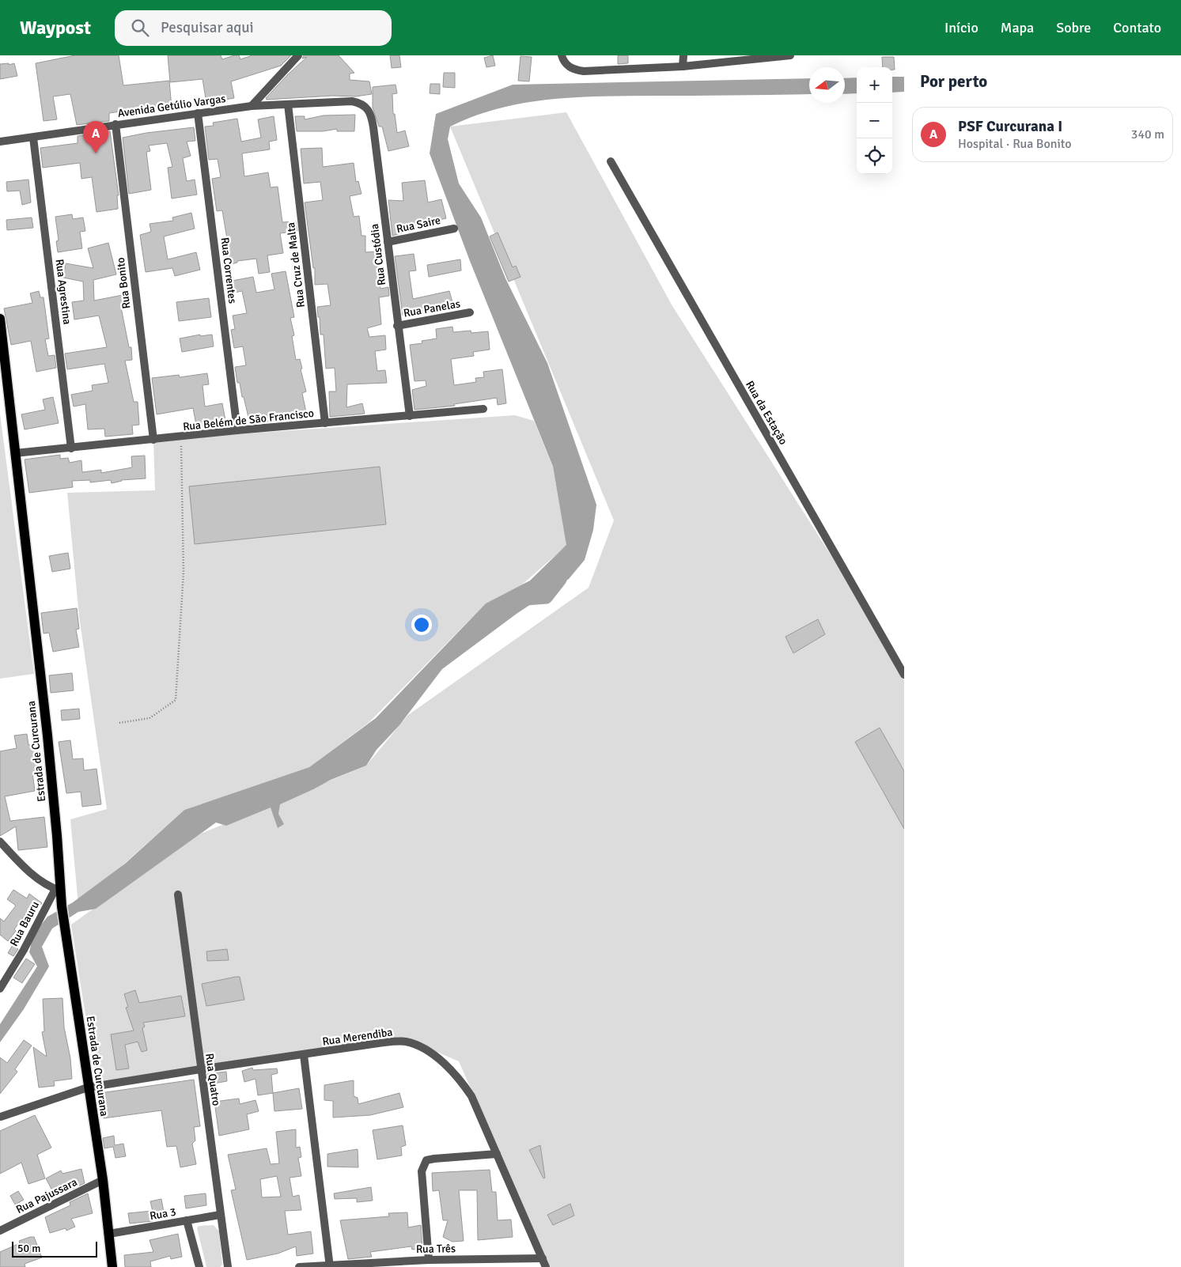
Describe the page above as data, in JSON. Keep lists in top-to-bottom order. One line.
{"streets":{"main road":["Estrada de Curcurana"],"street":["Avenida Getúlio Vargas","Rua Saire","Rua Custódia","Rua Cruz de Malta","Rua Correntes","Rua Bonito","Rua Agrestina","Rua Panelas","Rua da Estação","Rua Belém de São Francisco","Rua Bauru","Rua Merendiba","Rua Quatro","Rua Pajussara","Rua 3","Rua Três"]},"crossings":[["Avenida Getúlio Vargas","Rua Custódia"],["Avenida Getúlio Vargas","Rua Cruz de Malta"],["Avenida Getúlio Vargas","Rua Correntes"],["Avenida Getúlio Vargas","Rua Bonito"],["Avenida Getúlio Vargas","Rua Agrestina"],["Rua Saire","Rua Custódia"],["Rua Custódia","Rua Panelas"],["Rua Custódia","Rua Belém de São Francisco"],["Rua Cruz de Malta","Rua Belém de São Francisco"],["Rua Correntes","Rua Belém de São Francisco"],["Rua Bonito","Rua Belém de São Francisco"],["Rua Agrestina","Rua Belém de São Francisco"],["Rua Belém de São Francisco","Estrada de Curcurana"],["Estrada de Curcurana","Rua Bauru"],["Estrada de Curcurana","Rua Merendiba"],["Estrada de Curcurana","Rua Pajussara"],["Estrada de Curcurana","Rua 3"],["Rua Merendiba","Rua Quatro"],["Rua Merendiba","Rua Três"],["Rua Quatro","Rua 3"]],"scale_bar":"50 m","north":"left","page":{"header":"Waypost","search":"Pesquisar aqui","nav":["Início","Mapa","Sobre","Contato"],"heading":"Por perto","map_buttons":["+","−"],"list":[{"mark":"A","name":"PSF Curcurana I","note":"Hospital · Rua Bonito","value":"340 m"}],"pins":"A","scale":"50 m"}}
